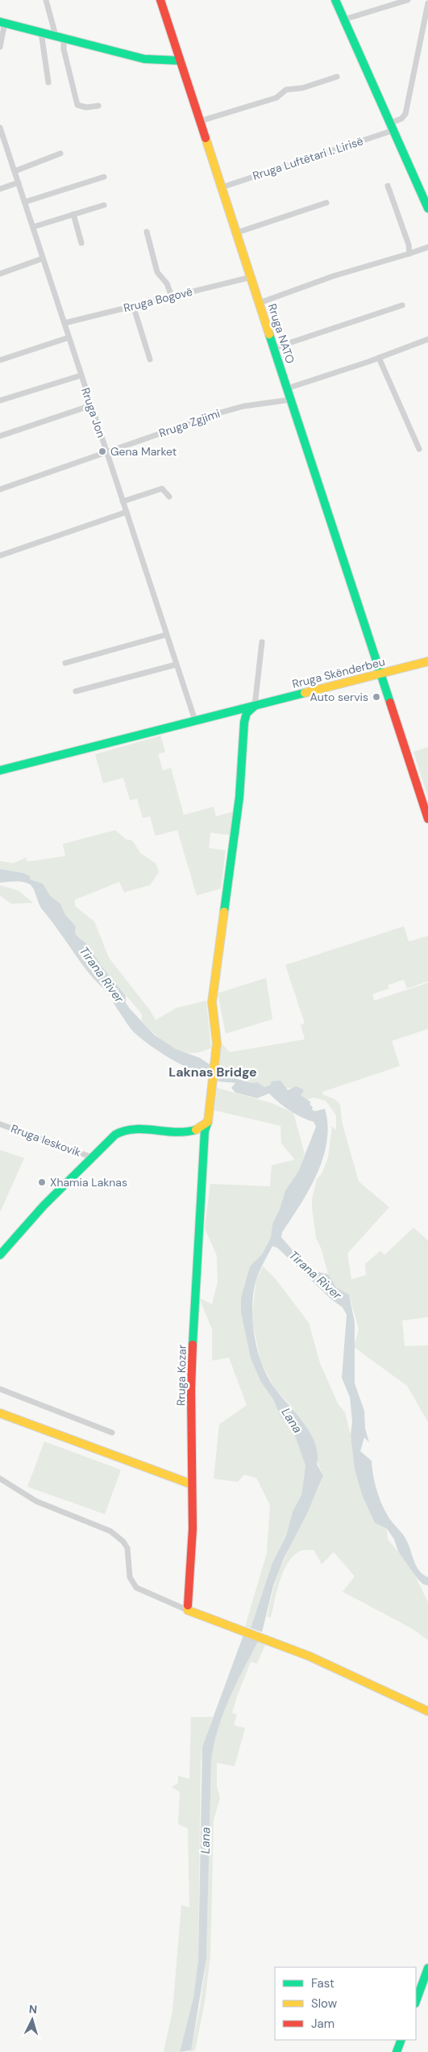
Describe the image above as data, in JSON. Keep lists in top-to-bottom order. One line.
{"streets":{"main road":["Rruga NATO","Rruga Skënderbeu","Rruga Kozar"],"street":["Rruga Luftëtari I. Lirisë","Rruga Bogovë","Rruga Jon","Rruga Zgjimi","Rruga leskovik"]},"crossings":[["Rruga Luftëtari I. Lirisë","Rruga NATO"],["Rruga Bogovë","Rruga NATO"],["Rruga Bogovë","Rruga Jon"],["Rruga NATO","Rruga Zgjimi"],["Rruga NATO","Rruga Skënderbeu"],["Rruga Jon","Rruga Zgjimi"],["Rruga Jon","Rruga Skënderbeu"]],"districts":["Laknas Bridge"],"water":["Tirana River","Lana"],"places":["Gena Market","Auto servis","Xhamia Laknas"],"legend":["Fast","Slow","Jam"],"north":"top"}
